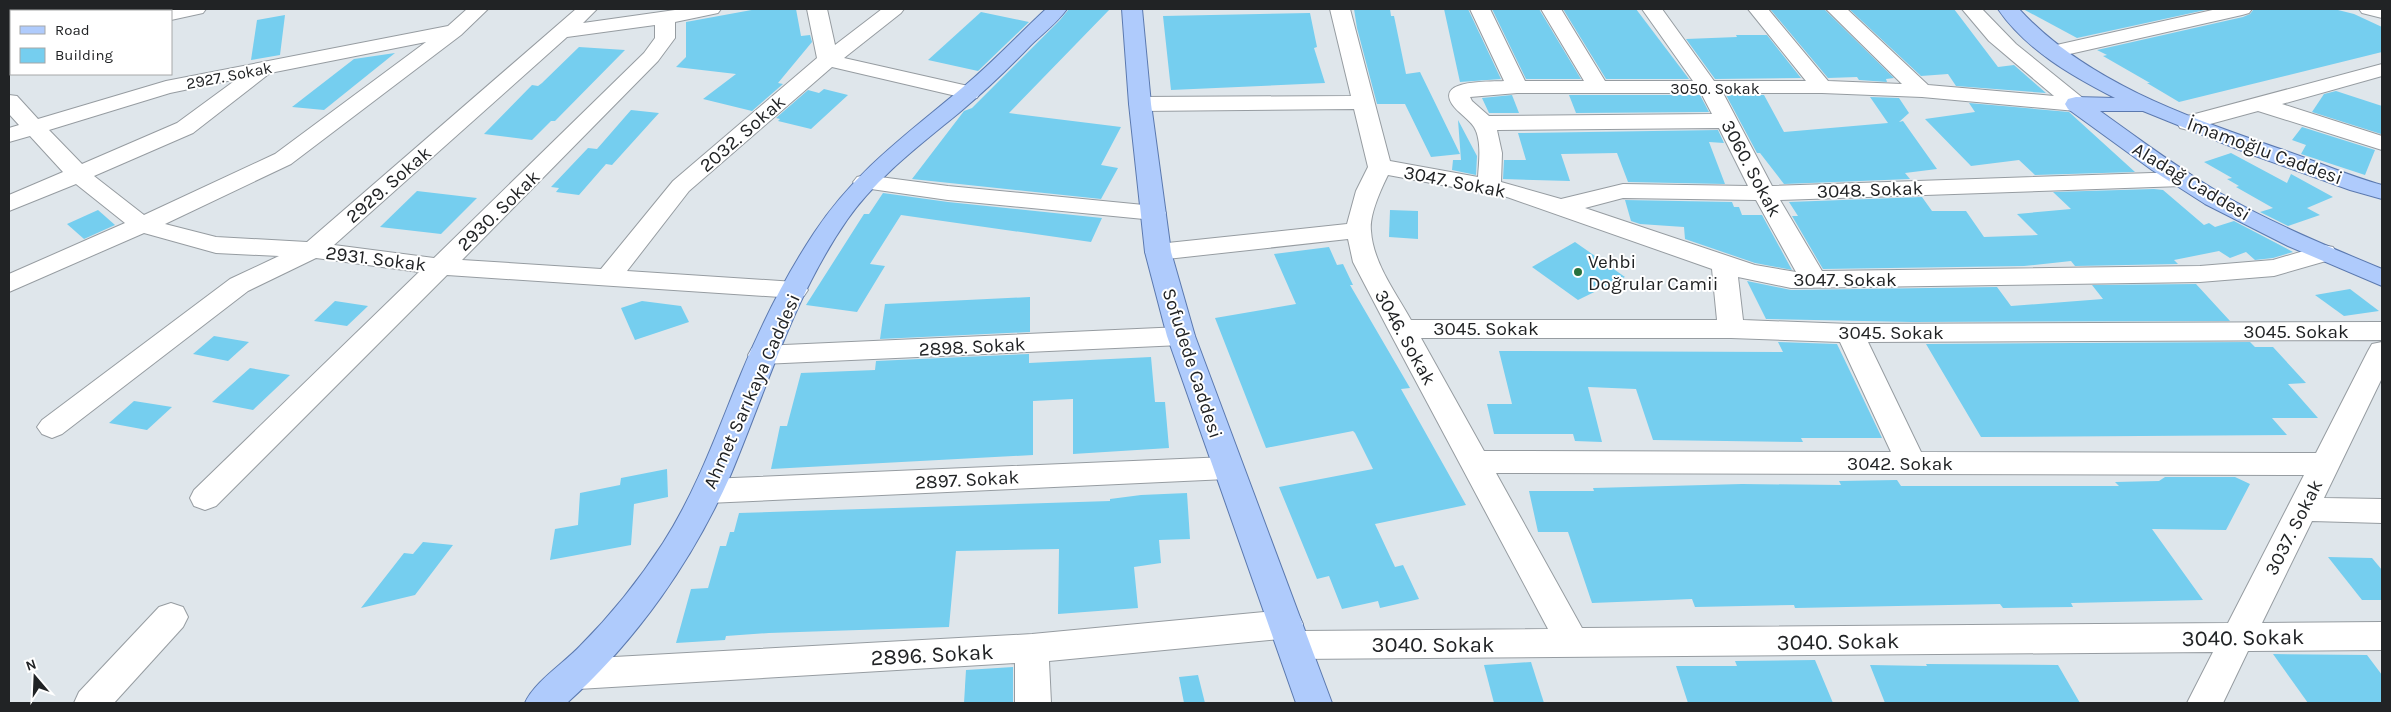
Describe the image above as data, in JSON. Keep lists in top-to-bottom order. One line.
{"streets":{"main road":["İmamoğlu Caddesi","Aladağ Caddesi","Sofudede Caddesi","Ahmet Sarıkaya Caddesi"],"street":["2927. Sokak","3050. Sokak","2032. Sokak","3060. Sokak","3047. Sokak","2929. Sokak","3048. Sokak","2930. Sokak","2931. Sokak","3045. Sokak","3046. Sokak","2898. Sokak","3042. Sokak","2897. Sokak","3037. Sokak","3040. Sokak","2896. Sokak"]},"crossings":[["2927. Sokak","2931. Sokak"],["3050. Sokak","3060. Sokak"],["3050. Sokak","3047. Sokak"],["3050. Sokak","Aladağ Caddesi"],["2032. Sokak","2931. Sokak"],["3060. Sokak","3047. Sokak"],["3060. Sokak","3048. Sokak"],["3047. Sokak","Aladağ Caddesi"],["3047. Sokak","3048. Sokak"],["3047. Sokak","3046. Sokak"],["Aladağ Caddesi","3048. Sokak"],["2929. Sokak","2931. Sokak"],["2930. Sokak","2931. Sokak"],["2931. Sokak","Ahmet Sarıkaya Caddesi"],["3045. Sokak","3046. Sokak"],["3046. Sokak","3042. Sokak"],["3046. Sokak","3040. Sokak"],["2898. Sokak","Sofudede Caddesi"],["2898. Sokak","Ahmet Sarıkaya Caddesi"],["Sofudede Caddesi","2897. Sokak"],["Sofudede Caddesi","3040. Sokak"],["Sofudede Caddesi","2896. Sokak"],["Ahmet Sarıkaya Caddesi","2897. Sokak"],["Ahmet Sarıkaya Caddesi","2896. Sokak"],["3042. Sokak","3037. Sokak"],["3037. Sokak","3040. Sokak"],["3040. Sokak","2896. Sokak"]],"places":["Vehbi Doğrular Camii"],"legend":["Road","Building"],"north":"top"}
